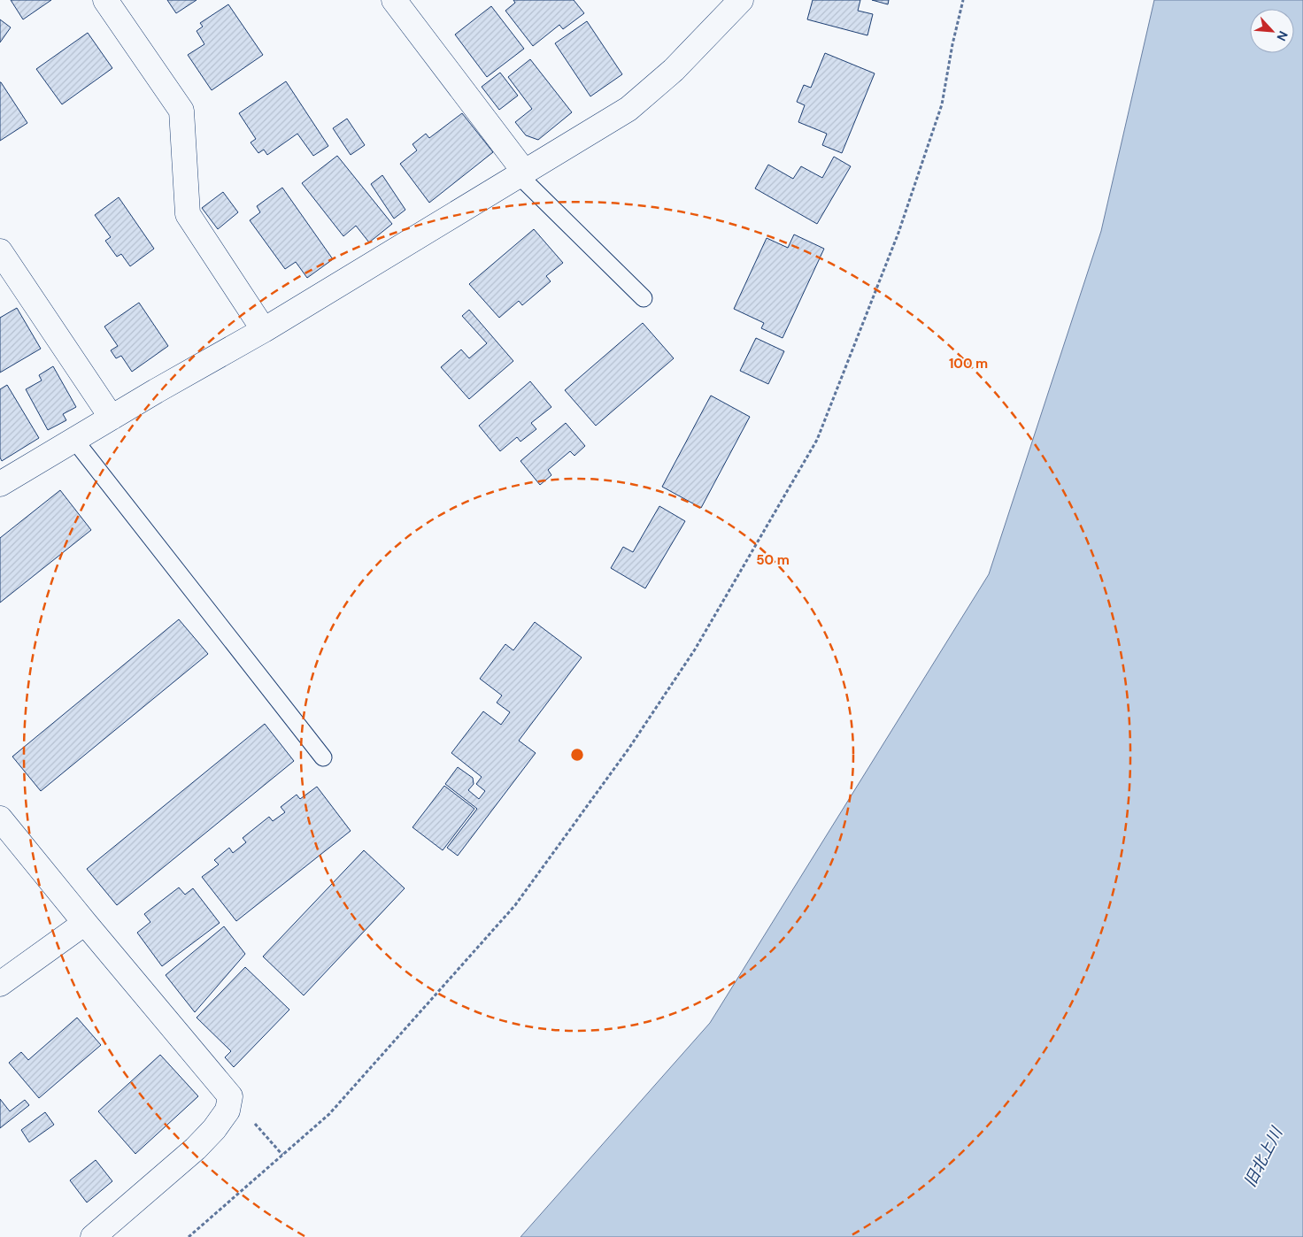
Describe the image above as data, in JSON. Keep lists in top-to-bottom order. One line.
{"water":["旧北上川"],"north":"bottom right","rings":["100 m","50 m"]}
